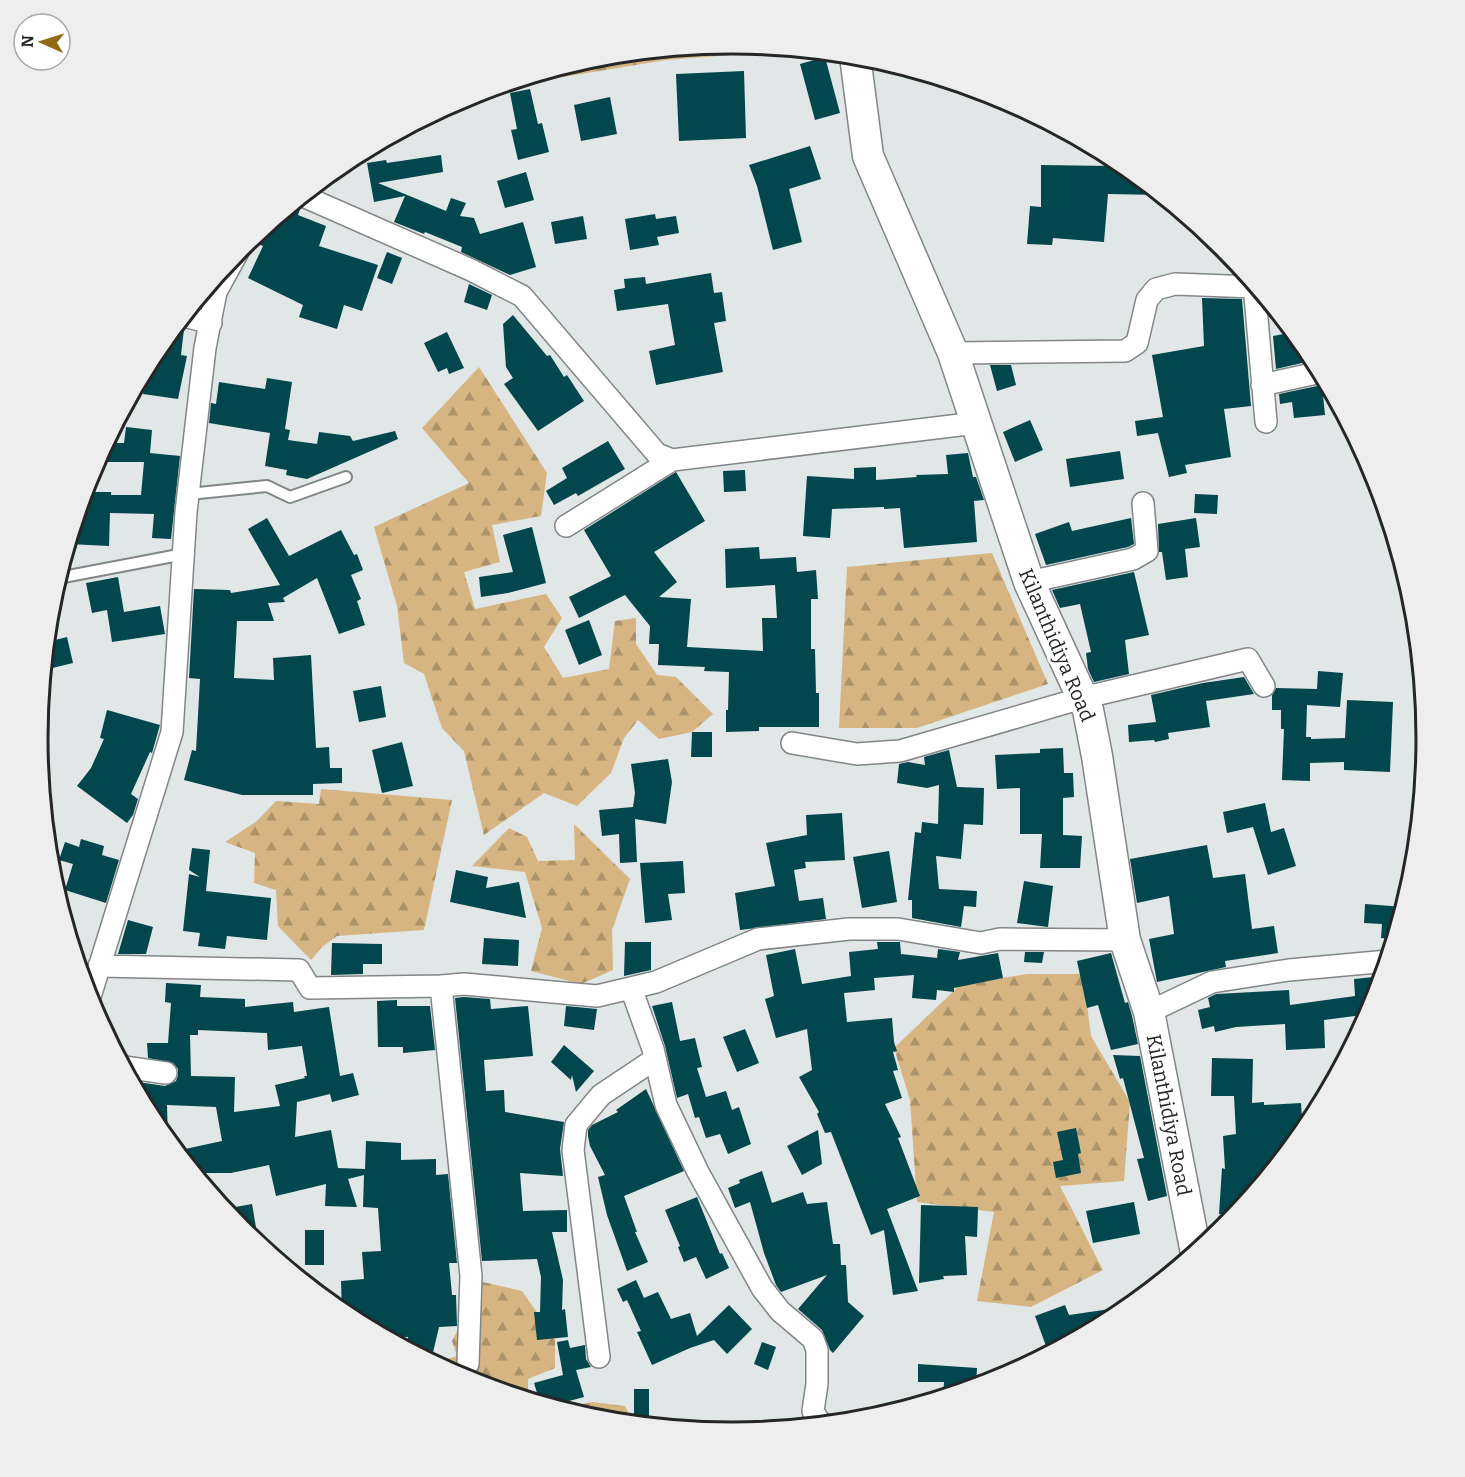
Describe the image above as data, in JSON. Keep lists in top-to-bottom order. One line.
{"streets":{"street":["Kilanthidiya Road"]},"north":"left"}
